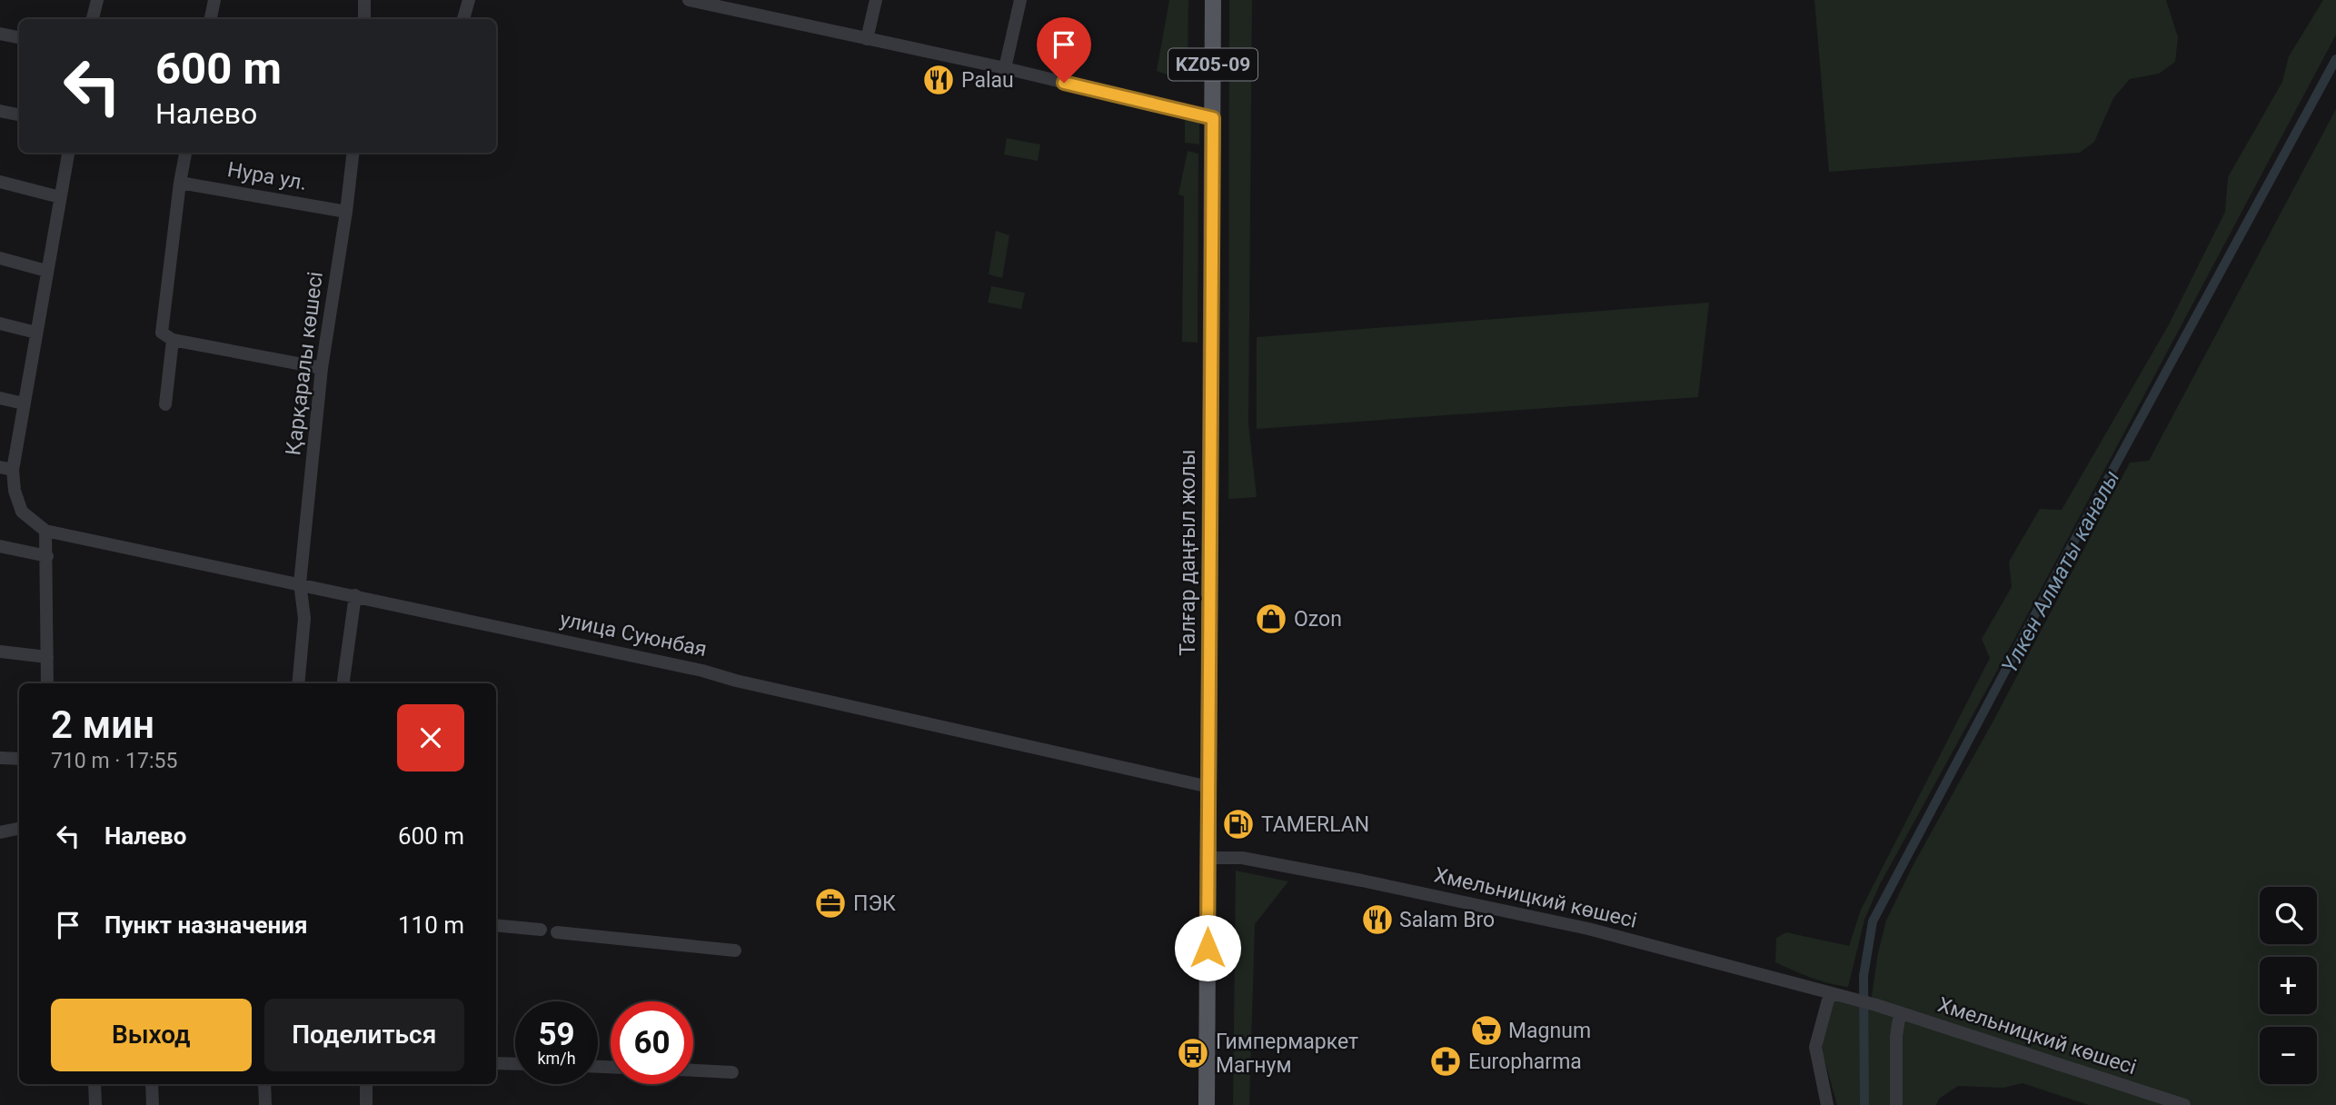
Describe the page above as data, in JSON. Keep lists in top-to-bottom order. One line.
{"streets":{"main road":["KZ05-09","Талғар даңғыл жолы"],"street":["Нура ул.","Қарқаралы көшесі","улица Суюнбая","Хмельницкий көшесі"]},"crossings":[["Нура ул.","Қарқаралы көшесі"],["Қарқаралы көшесі","улица Суюнбая"],["Талғар даңғыл жолы","улица Суюнбая"],["Талғар даңғыл жолы","Хмельницкий көшесі"]],"water":["Үлкен Алматы каналы"],"places":{"restaurant":["Palau","Salam Bro"],"shop":["Ozon"],"fuel station":["TAMERLAN"],"office":["ПЭК"],"supermarket":["Magnum"],"bus stop":["Гимпермаркет Магнум"],"pharmacy":["Europharma"]},"page":{"turn":["600 m","Налево"],"heading":["2 мин","710 m · 17:55"],"list":[{"name":"Налево","value":"600 m"},{"name":"Пункт назначения","value":"110 m"}],"map_buttons":["+","−"],"buttons":["Выход","Поделиться"],"speed":"59 km/h","limit":"60"}}
